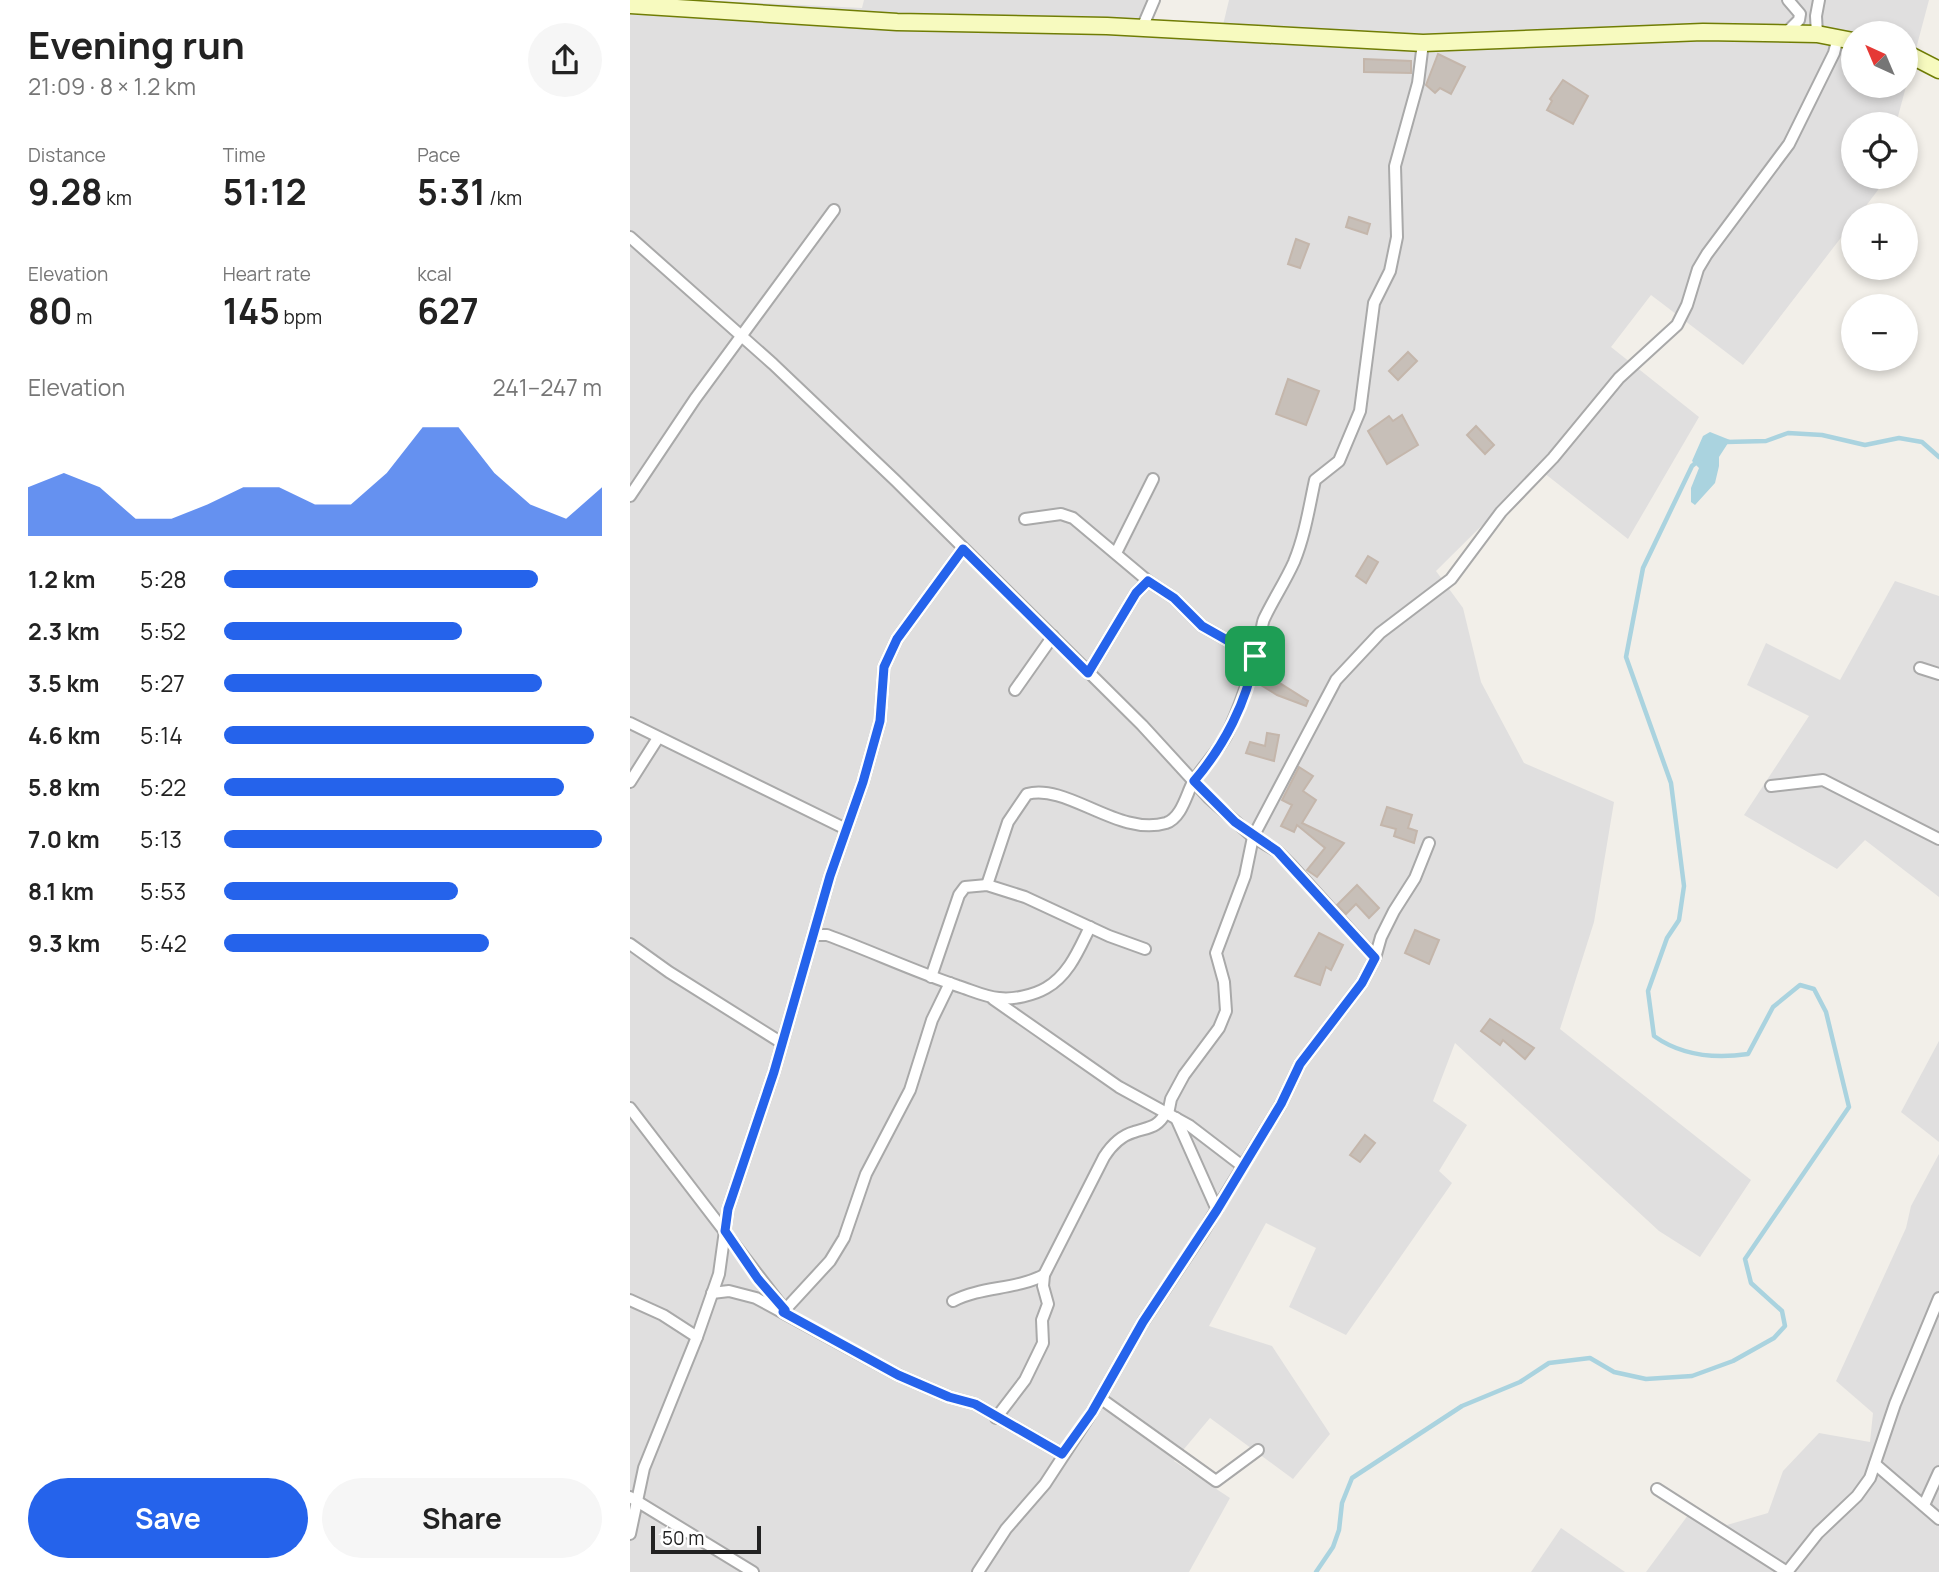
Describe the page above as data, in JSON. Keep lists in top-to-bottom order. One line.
{"scale_bar":"50 m","north":"top left","page":{"heading":["Evening run","21:09 · 8 × 1.2 km"],"map_buttons":["+","−"],"stats":[["Distance","9.28 km"],["Time","51:12"],["Pace","5:31 /km"],["Elevation","80 m"],["Heart rate","145 bpm"],["kcal","627"]],"chart":["Elevation","241–247 m"],"list":[{"name":"1.2 km","note":"5:28"},{"name":"2.3 km","note":"5:52"},{"name":"3.5 km","note":"5:27"},{"name":"4.6 km","note":"5:14"},{"name":"5.8 km","note":"5:22"},{"name":"7.0 km","note":"5:13"},{"name":"8.1 km","note":"5:53"},{"name":"9.3 km","note":"5:42"}],"buttons":["Save","Share"],"scale":"50 m"}}
